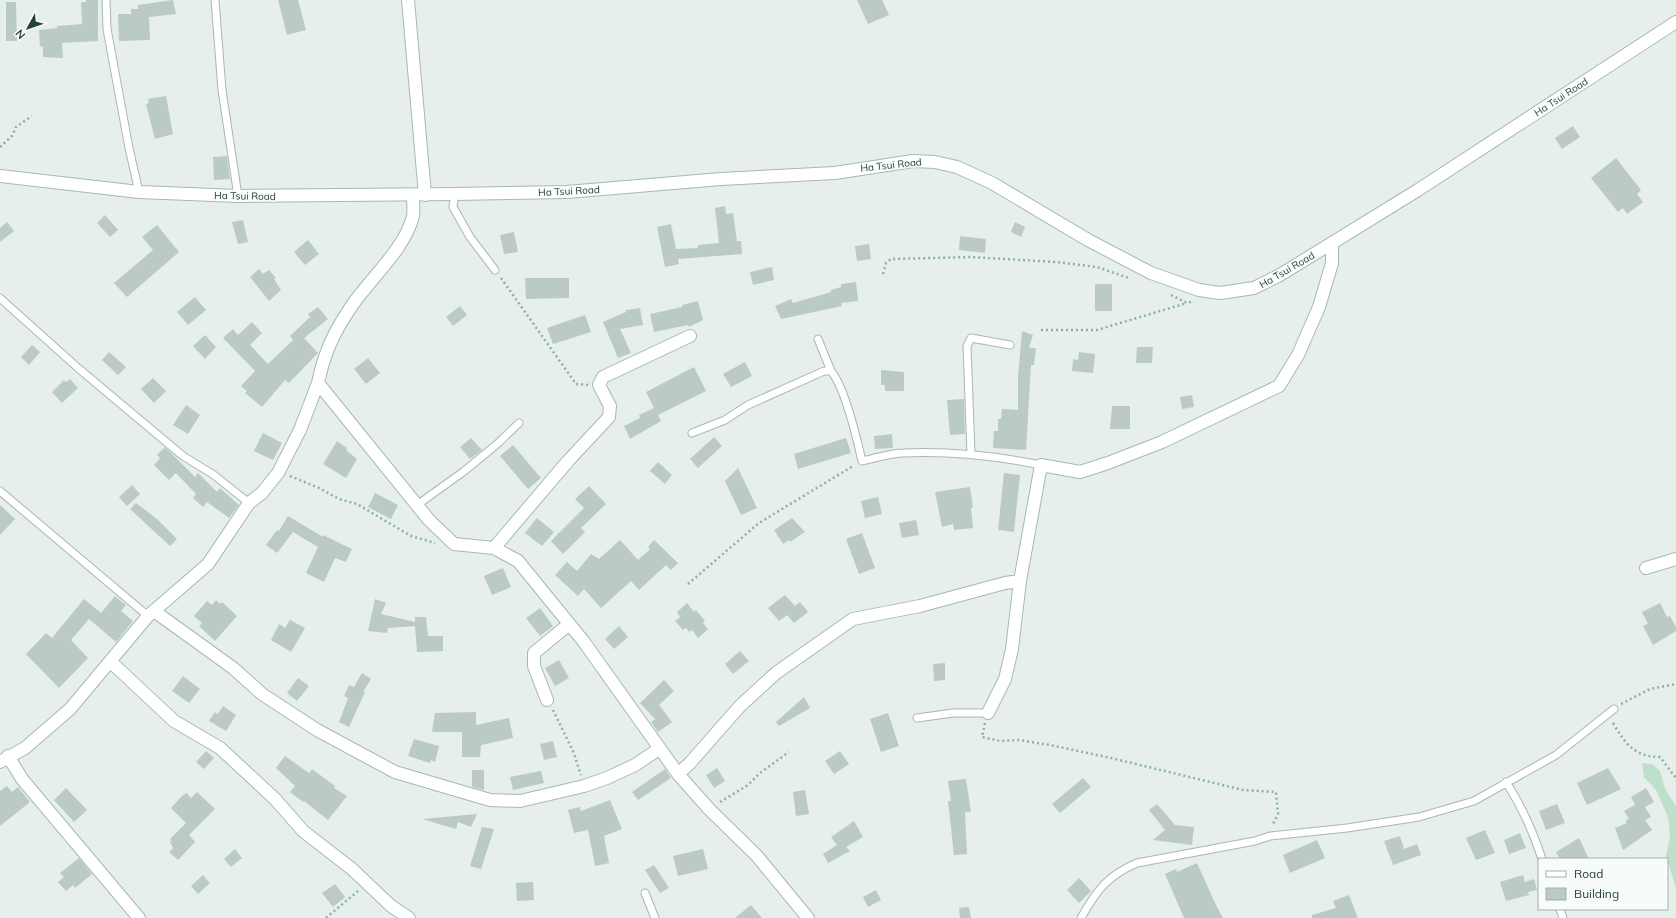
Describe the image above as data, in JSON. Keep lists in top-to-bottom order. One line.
{"streets":{"street":["Ha Tsui Road"]},"legend":["Road","Building"],"north":"bottom left"}
